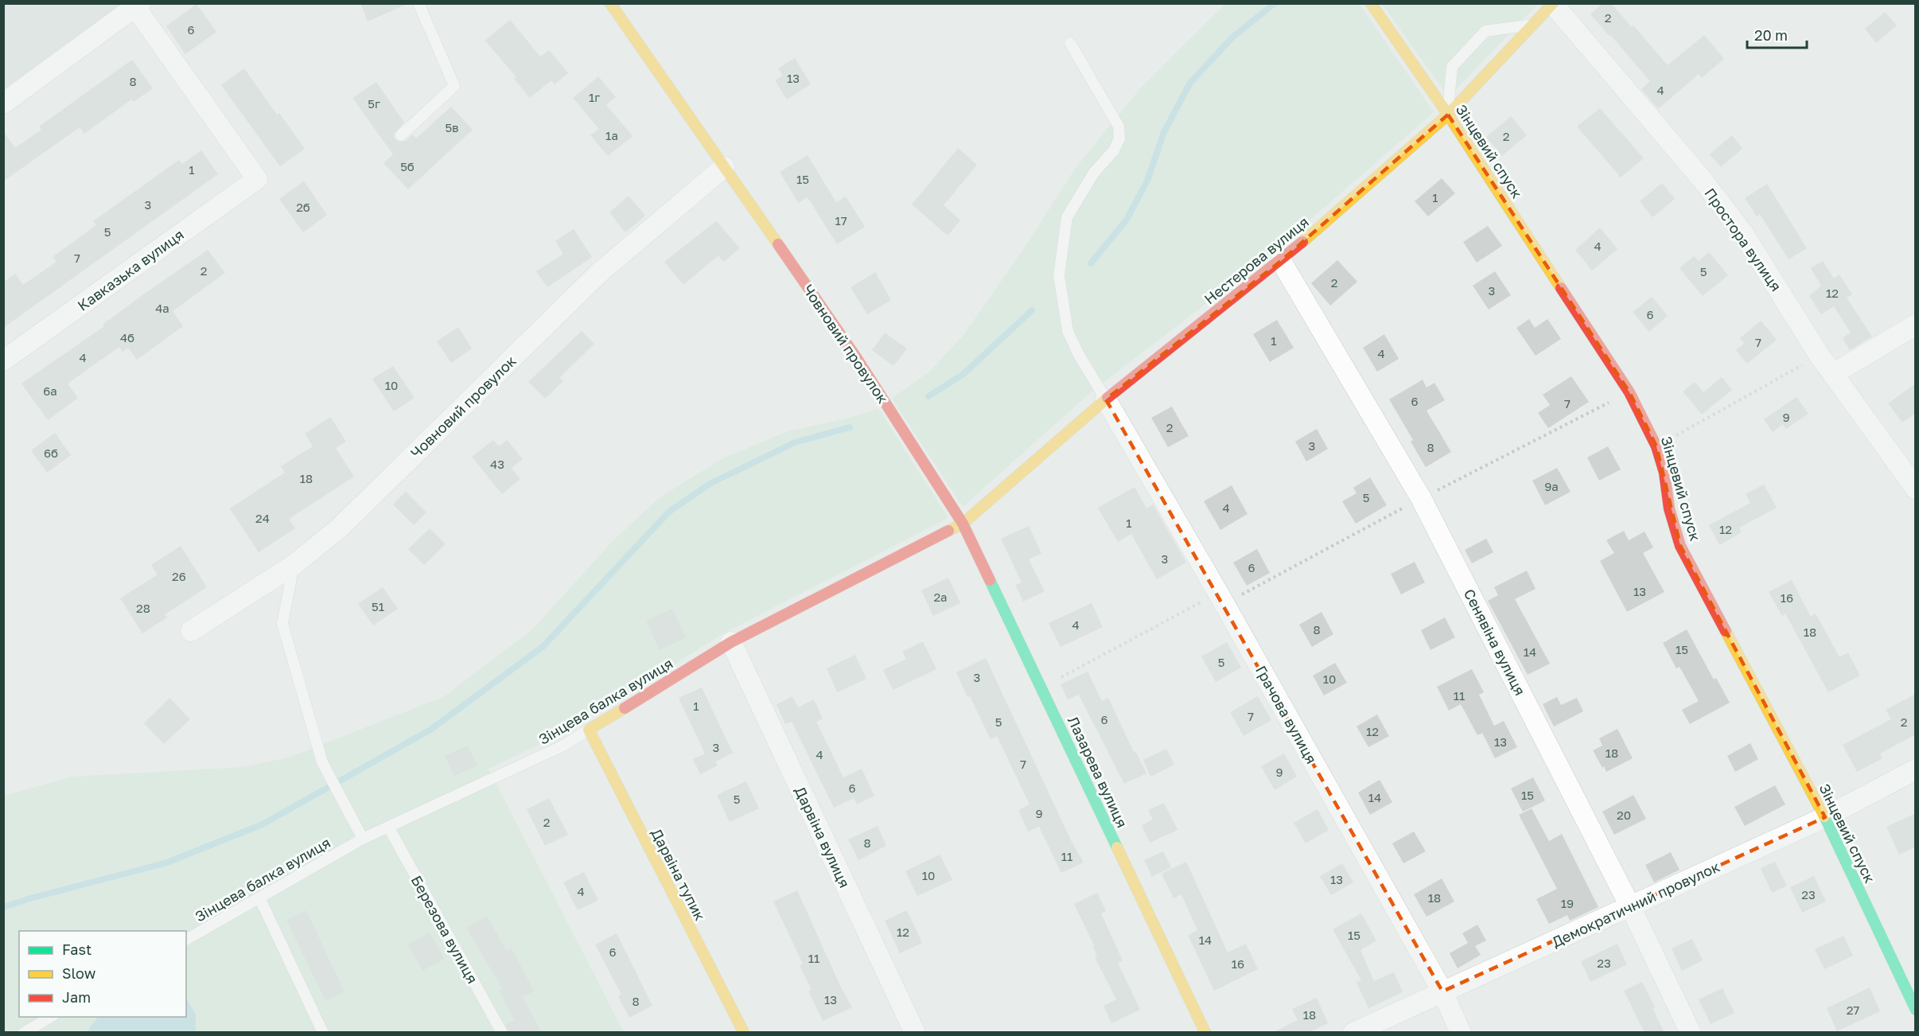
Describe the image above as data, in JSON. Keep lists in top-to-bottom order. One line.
{"streets":{"street":["Зінцевий спуск","Простора вулиця","Нестерова вулиця","Кавказька вулиця","Човновий провулок","Сенявіна вулиця","Зінцева балка вулиця","Грачова вулиця","Лазарева вулиця","Дарвіна вулиця","Дарвіна тупик","Демократичний провулок"],"lane":["Березова вулиця"]},"crossings":[["Зінцевий спуск","Нестерова вулиця"],["Зінцевий спуск","Демократичний провулок"],["Простора вулиця","Нестерова вулиця"],["Нестерова вулиця","Човновий провулок"],["Нестерова вулиця","Сенявіна вулиця"],["Нестерова вулиця","Зінцева балка вулиця"],["Нестерова вулиця","Грачова вулиця"],["Нестерова вулиця","Лазарева вулиця"],["Човновий провулок","Зінцева балка вулиця"],["Човновий провулок","Лазарева вулиця"],["Сенявіна вулиця","Демократичний провулок"],["Зінцева балка вулиця","Лазарева вулиця"],["Зінцева балка вулиця","Дарвіна вулиця"],["Зінцева балка вулиця","Дарвіна тупик"],["Зінцева балка вулиця","Березова вулиця"],["Грачова вулиця","Демократичний провулок"]],"house_numbers":["2","6","13","8","4","1г","5г","5в","1а","2","5б","1","15","1","3","2б","17","5","4","7","2","5","2","3","12","4а","6","4б","1","7","4","4","10","6а","6","7","9","2","3","8","6б","43","18","9а","5","4","24","1","12","3","6","26","13","2а","16","51","28","4","8","18","15","14","5","3","10","11","1","7","6","5","2","12","13","3","18","4","7","9","6","15","14","5","9","20","2","8","11","10","13","4","23","18","19","12","15","14","6","11","23","16","13","8","27","18"],"legend":["Fast","Slow","Jam"],"scale_bar":"20 m"}
